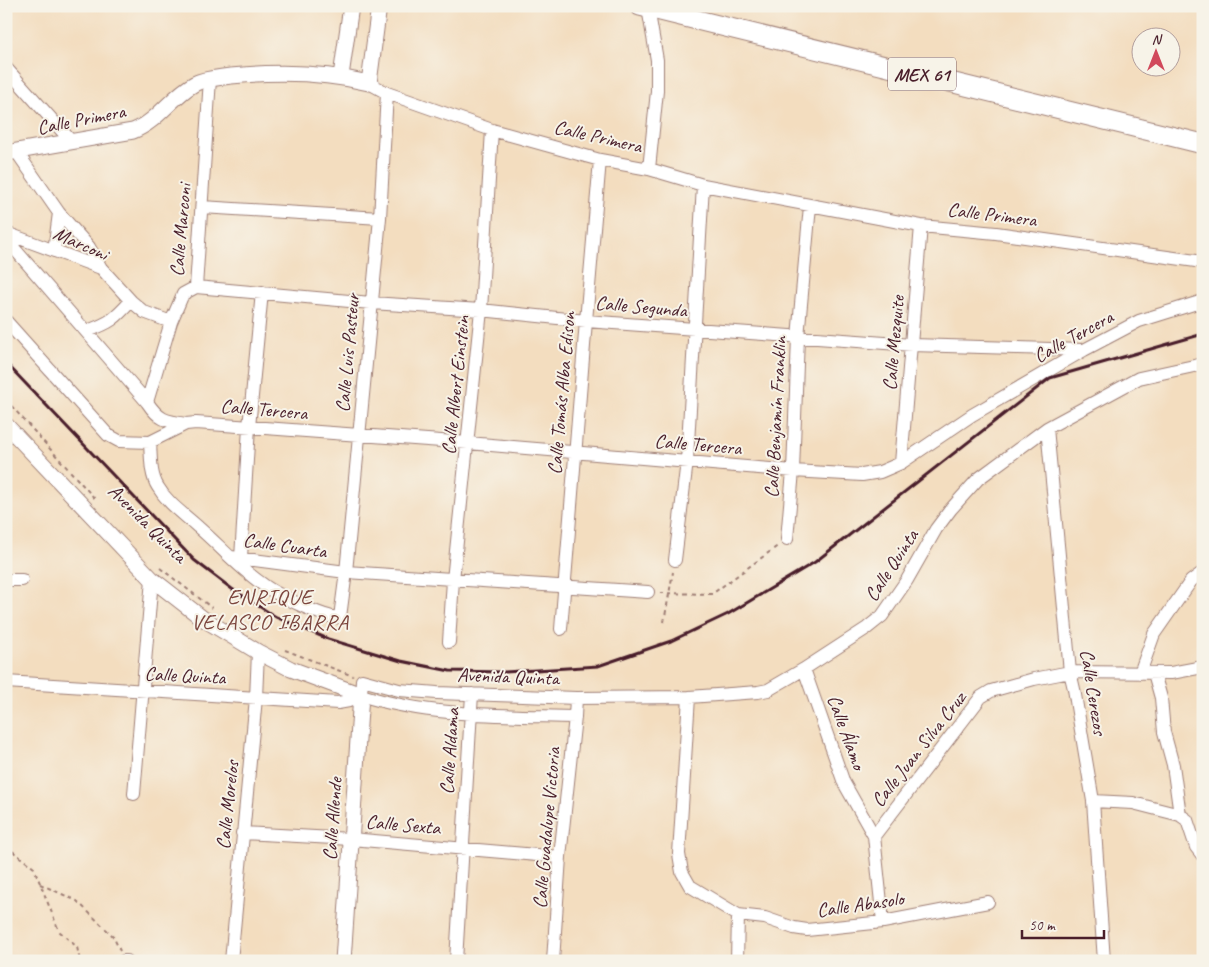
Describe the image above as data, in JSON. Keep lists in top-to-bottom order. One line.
{"streets":{"main road":["MEX 61"],"street":["Calle Primera","Calle Marconi","Marconi","Calle Segunda","Calle Tercera","Calle Mezquite","Calle Luis Pasteur","Calle Albert Einstein","Calle Tomás Alba Edison","Calle Benjamín Franklin","Avenida Quinta","Calle Cuarta","Calle Quinta","Calle Cerezos","Calle Álamo","Calle Juan Silva Cruz","Calle Aldama","Calle Morelos","Calle Allende","Calle Sexta","Calle Guadalupe Victoria","Calle Abasolo"]},"crossings":[["Calle Primera","Calle Marconi"],["Calle Primera","Calle Mezquite"],["Calle Primera","Calle Luis Pasteur"],["Calle Primera","Calle Albert Einstein"],["Calle Primera","Calle Tomás Alba Edison"],["Calle Primera","Calle Benjamín Franklin"],["Calle Marconi","Marconi"],["Calle Marconi","Calle Segunda"],["Calle Segunda","Calle Tercera"],["Calle Segunda","Calle Mezquite"],["Calle Segunda","Calle Luis Pasteur"],["Calle Segunda","Calle Albert Einstein"],["Calle Segunda","Calle Tomás Alba Edison"],["Calle Segunda","Calle Benjamín Franklin"],["Calle Tercera","Calle Mezquite"],["Calle Tercera","Calle Luis Pasteur"],["Calle Tercera","Calle Albert Einstein"],["Calle Tercera","Calle Tomás Alba Edison"],["Calle Tercera","Calle Benjamín Franklin"],["Calle Tercera","Calle Cuarta"],["Calle Luis Pasteur","Calle Cuarta"],["Calle Albert Einstein","Calle Cuarta"],["Calle Tomás Alba Edison","Calle Cuarta"],["Avenida Quinta","Calle Quinta"],["Avenida Quinta","Calle Aldama"],["Avenida Quinta","Calle Morelos"],["Avenida Quinta","Calle Allende"],["Avenida Quinta","Calle Guadalupe Victoria"],["Calle Quinta","Calle Cerezos"],["Calle Quinta","Calle Álamo"],["Calle Quinta","Calle Morelos"],["Calle Quinta","Calle Allende"],["Calle Quinta","Calle Guadalupe Victoria"],["Calle Quinta","Calle Abasolo"],["Calle Cerezos","Calle Juan Silva Cruz"],["Calle Álamo","Calle Juan Silva Cruz"],["Calle Álamo","Calle Abasolo"],["Calle Aldama","Calle Sexta"],["Calle Morelos","Calle Sexta"],["Calle Allende","Calle Sexta"],["Calle Sexta","Calle Guadalupe Victoria"]],"districts":["ENRIQUE VELASCO IBARRA"],"scale_bar":"50 m","north":"top"}
